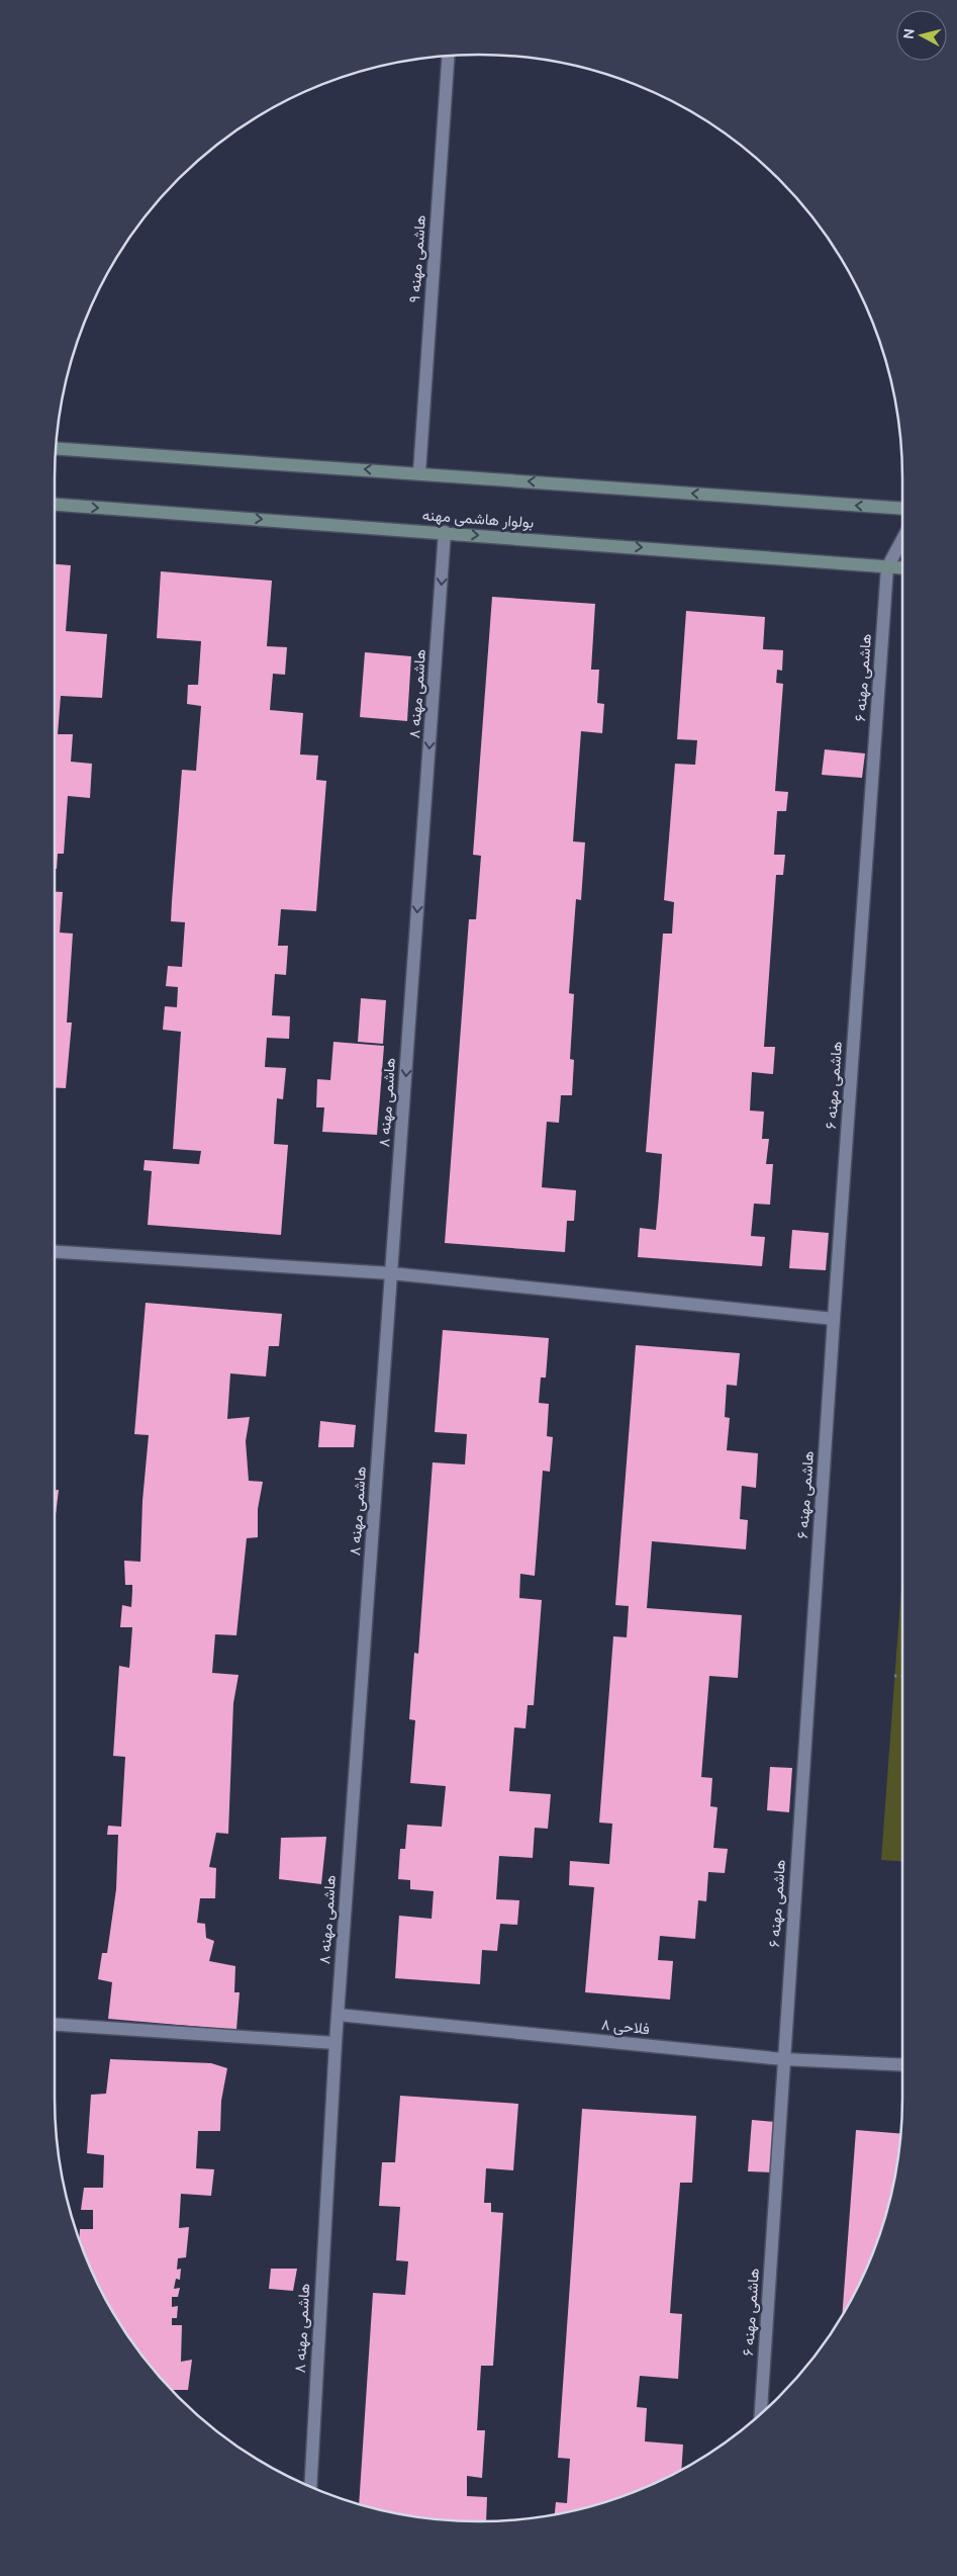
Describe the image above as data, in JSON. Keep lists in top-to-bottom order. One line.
{"streets":{"street":["هاشمی مهنه ۹","بولوار هاشمی مهنه","هاشمی مهنه ۶","هاشمی مهنه ۸","فلاحی ۸"]},"crossings":[["بولوار هاشمی مهنه","هاشمی مهنه ۶"],["بولوار هاشمی مهنه","هاشمی مهنه ۸"],["هاشمی مهنه ۶","فلاحی ۸"],["هاشمی مهنه ۸","فلاحی ۸"]],"one_way":["هاشمی مهنه ۸"],"north":"left"}
